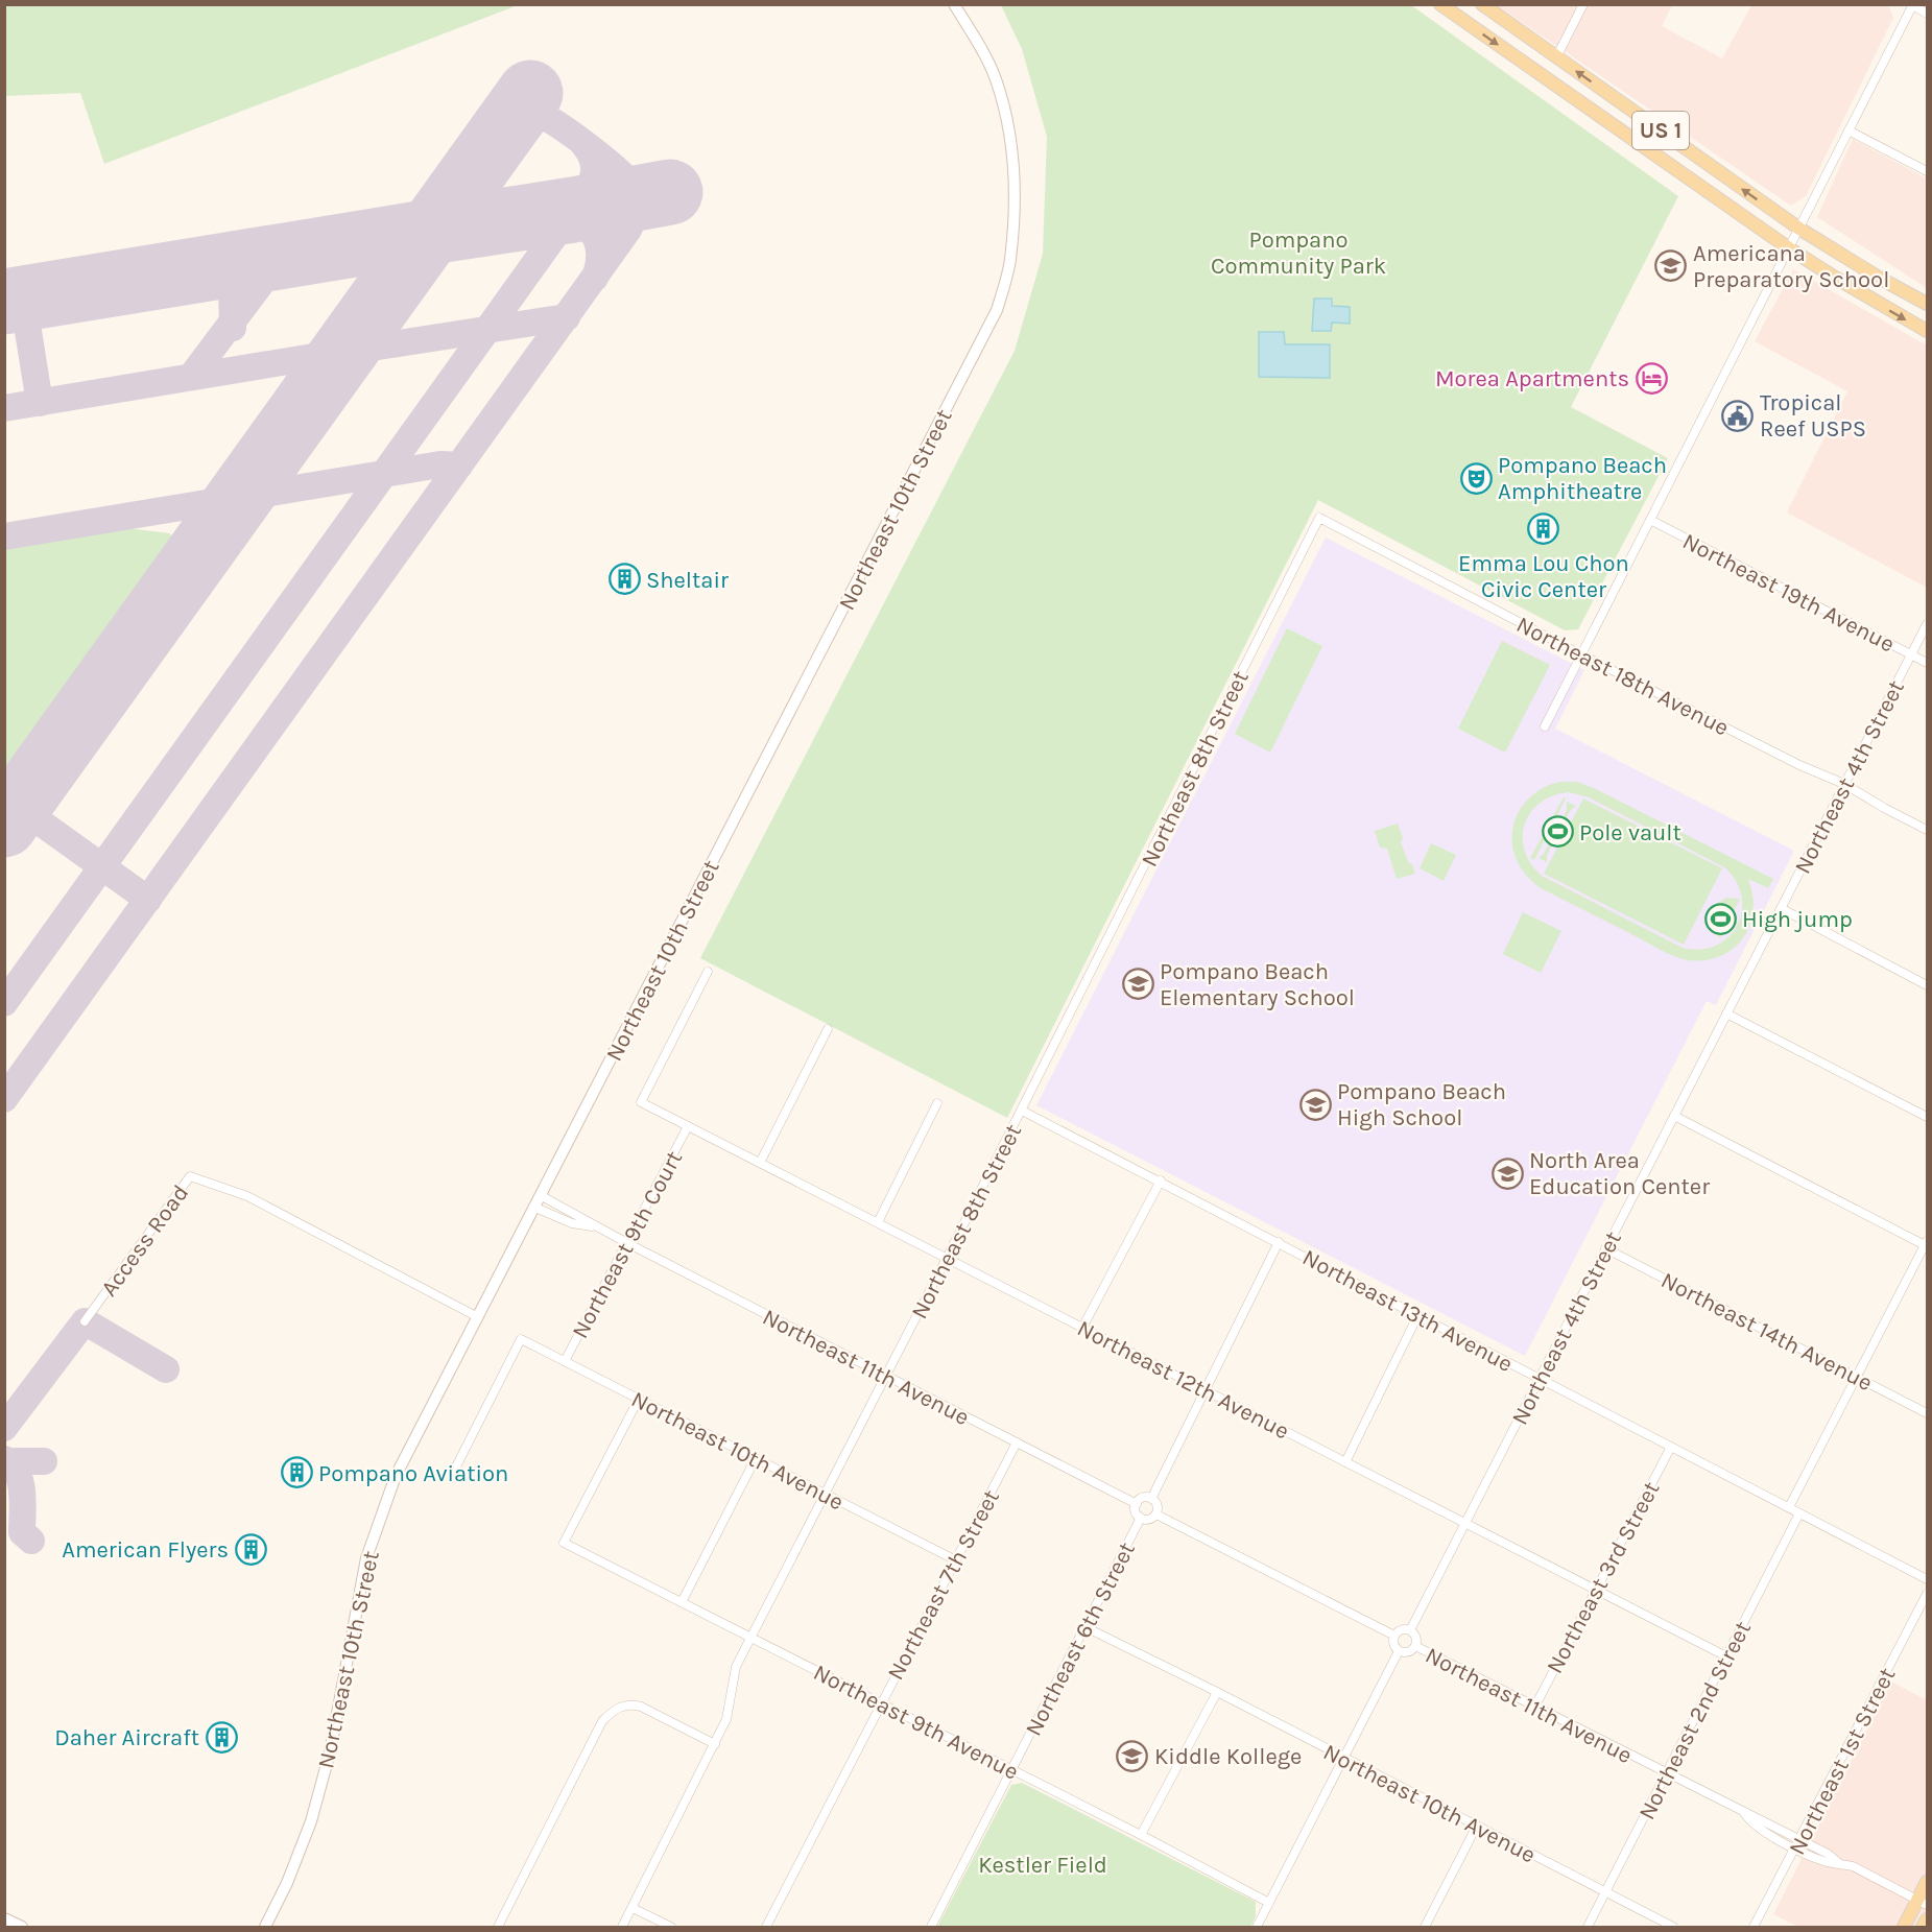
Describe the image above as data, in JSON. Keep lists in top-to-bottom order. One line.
{"streets":{"main road":["US 1"],"street":["Northeast 10th Street","Northeast 19th Avenue","Northeast 18th Avenue","Northeast 8th Street","Northeast 4th Street","Access Road","Northeast 9th Court","Northeast 13th Avenue","Northeast 14th Avenue","Northeast 11th Avenue","Northeast 12th Avenue","Northeast 10th Avenue","Northeast 3rd Street","Northeast 7th Street","Northeast 6th Street","Northeast 2nd Street","Northeast 9th Avenue","Northeast 1st Street"]},"crossings":[["Northeast 10th Street","Access Road"],["Northeast 10th Street","Northeast 11th Avenue"],["Northeast 19th Avenue","Northeast 4th Street"],["Northeast 18th Avenue","Northeast 8th Street"],["Northeast 18th Avenue","Northeast 4th Street"],["Northeast 8th Street","Northeast 13th Avenue"],["Northeast 8th Street","Northeast 11th Avenue"],["Northeast 8th Street","Northeast 12th Avenue"],["Northeast 8th Street","Northeast 10th Avenue"],["Northeast 8th Street","Northeast 9th Avenue"],["Northeast 4th Street","Northeast 13th Avenue"],["Northeast 4th Street","Northeast 14th Avenue"],["Northeast 4th Street","Northeast 11th Avenue"],["Northeast 4th Street","Northeast 12th Avenue"],["Northeast 9th Court","Northeast 11th Avenue"],["Northeast 9th Court","Northeast 12th Avenue"],["Northeast 9th Court","Northeast 10th Avenue"],["Northeast 13th Avenue","Northeast 3rd Street"],["Northeast 13th Avenue","Northeast 2nd Street"],["Northeast 11th Avenue","Northeast 3rd Street"],["Northeast 11th Avenue","Northeast 7th Street"],["Northeast 11th Avenue","Northeast 6th Street"],["Northeast 11th Avenue","Northeast 2nd Street"],["Northeast 11th Avenue","Northeast 1st Street"],["Northeast 12th Avenue","Northeast 3rd Street"],["Northeast 12th Avenue","Northeast 2nd Street"],["Northeast 10th Avenue","Northeast 7th Street"],["Northeast 10th Avenue","Northeast 6th Street"],["Northeast 10th Avenue","Northeast 2nd Street"],["Northeast 10th Avenue","Northeast 9th Avenue"],["Northeast 7th Street","Northeast 9th Avenue"],["Northeast 6th Street","Northeast 9th Avenue"]],"parks":["Pompano Community Park","Kestler Field"],"places":{"school or university":["Americana Preparatory School","Pompano Beach Elementary School","Pompano Beach High School","North Area Education Center","Kiddle Kollege"],"hotel":["Morea Apartments"],"public building":["Tropical Reef USPS"],"theatre":["Pompano Beach Amphitheatre"],"building":["Emma Lou Chon Civic Center","Sheltair","Pompano Aviation","American Flyers","Daher Aircraft"],"sports":["Pole vault","High jump"]}}
